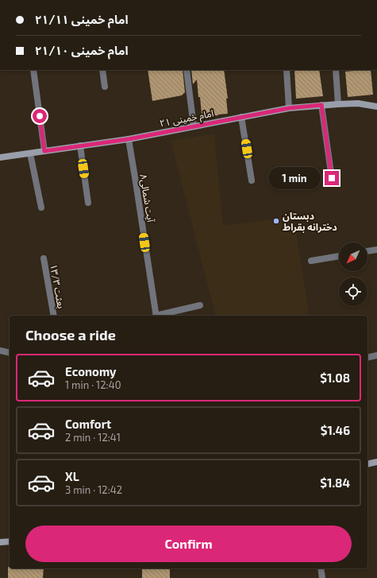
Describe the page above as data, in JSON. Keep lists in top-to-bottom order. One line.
{"streets":{"street":["امام خمینی ۲۱","آیت شمالی۸","بعثت ۱۳/۳"]},"crossings":[["امام خمینی ۲۱","آیت شمالی۸"]],"places":["دبستان دخترانه بقراط"],"north":"bottom left","page":{"banner":["امام خمینی ۲۱/۱۱","امام خمینی ۲۱/۱۰"],"bubble":"1 min","heading":"Choose a ride","list":[{"name":"Economy","note":"1 min · 12:40","value":"$1.08"},{"name":"Comfort","note":"2 min · 12:41","value":"$1.46"},{"name":"XL","note":"3 min · 12:42","value":"$1.84"}],"buttons":"Confirm"}}
